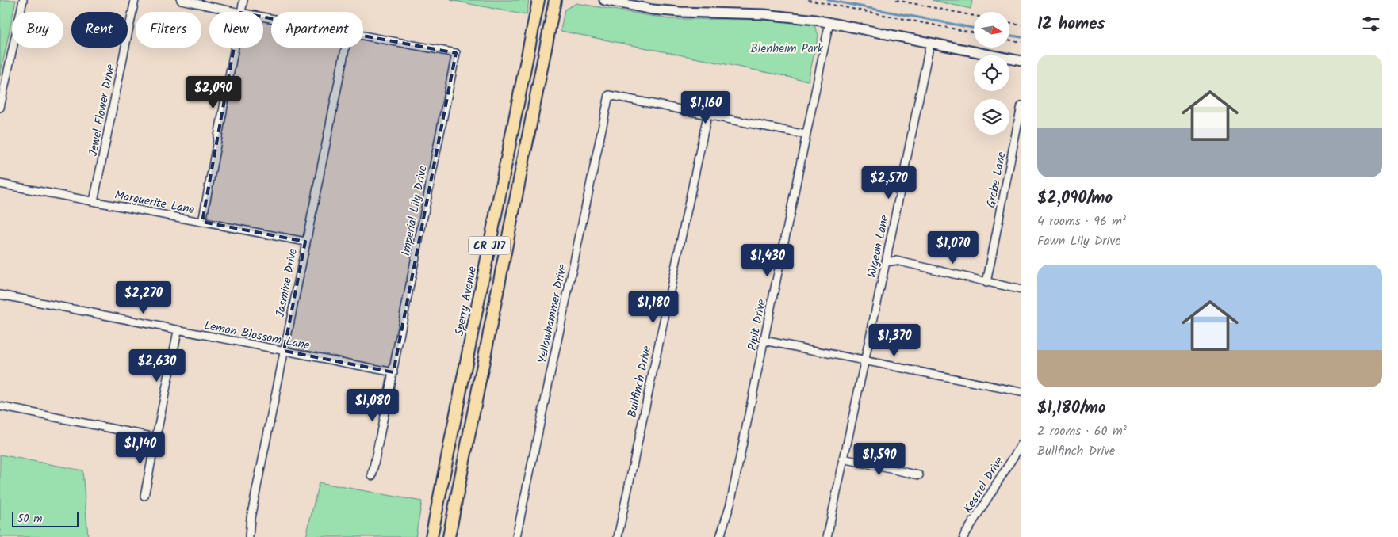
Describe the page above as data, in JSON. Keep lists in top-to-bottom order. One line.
{"streets":{"main road":["CR J17","Sperry Avenue"],"street":["Jewel Flower Drive","Grebe Lane","Marguerite Lane","Imperial Lily Drive","Wigeon Lane","Jasmine Drive","Yellowhammer Drive","Pipit Drive","Lemon Blossom Lane","Bullfinch Drive","Kestrel Drive"]},"crossings":[["Jewel Flower Drive","Marguerite Lane"],["Marguerite Lane","Jasmine Drive"],["Imperial Lily Drive","Lemon Blossom Lane"],["Jasmine Drive","Lemon Blossom Lane"],["Yellowhammer Drive","Bullfinch Drive"]],"parks":["Blenheim Park"],"scale_bar":"50 m","north":"right","page":{"heading":"12 homes","chip":["Buy","Rent","Filters","New","Apartment"],"list":[{"name":"$2,090/mo","note":"4 rooms · 96 m² · Fawn Lily Drive"},{"name":"$1,180/mo","note":"2 rooms · 60 m² · Bullfinch Drive"}],"price":["$2,090","$1,160","$2,570","$1,070","$1,430","$2,270","$1,180","$1,370","$2,630","$1,080","$1,140","$1,590"],"scale":"50 m"}}
